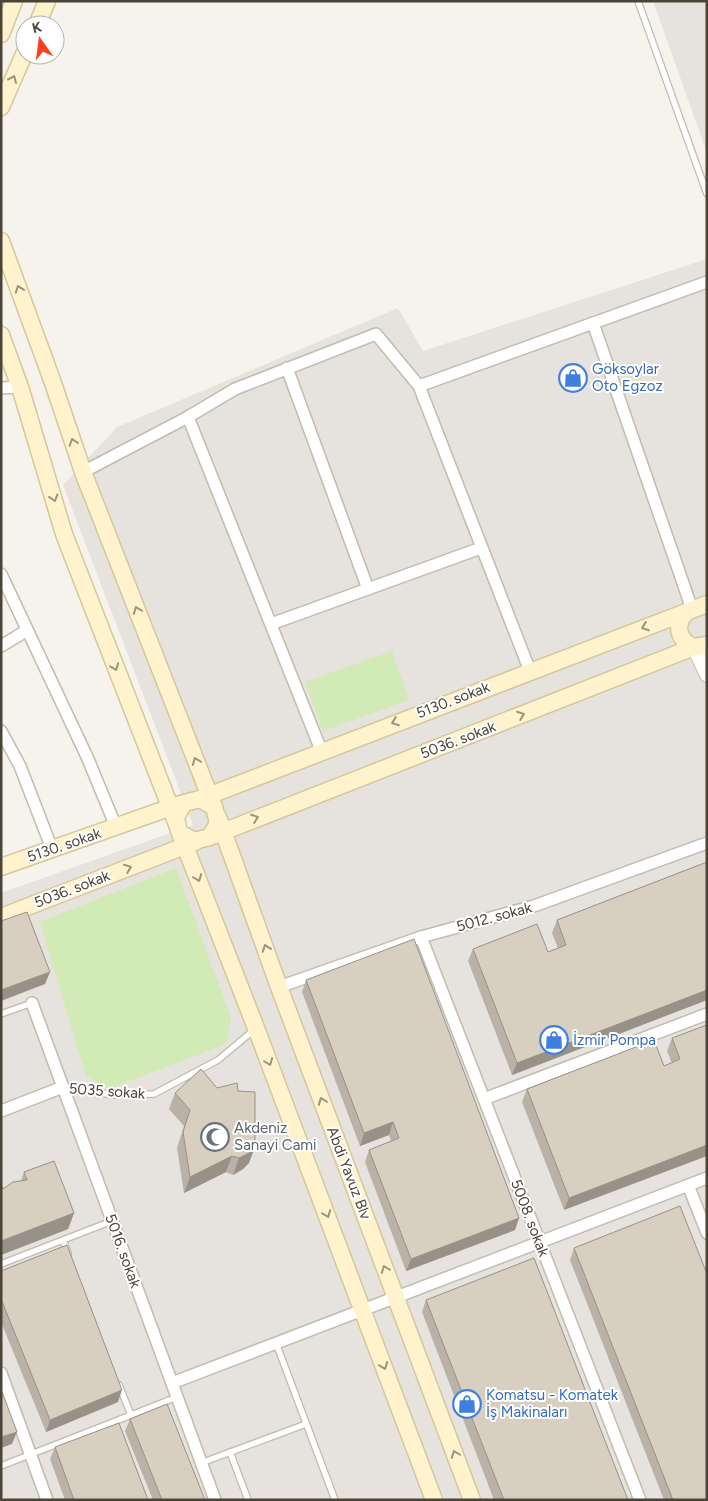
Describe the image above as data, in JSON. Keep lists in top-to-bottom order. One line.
{"streets":{"main road":["5130. sokak","5036. sokak","Abdi Yavuz Blv"],"street":["5012. sokak","5035 sokak","5008. sokak","5016. sokak"]},"crossings":[["5130. sokak","5036. sokak"],["5130. sokak","Abdi Yavuz Blv"],["5036. sokak","Abdi Yavuz Blv"],["5012. sokak","Abdi Yavuz Blv"],["5012. sokak","5008. sokak"],["5035 sokak","5016. sokak"]],"one_way":["5130. sokak","5036. sokak"],"places":{"shop":["Göksoylar Oto Egzoz","İzmir Pompa","Komatsu - Komatek İş Makinaları"],"mosque":["Akdeniz Sanayi Cami"]},"north":"top"}
